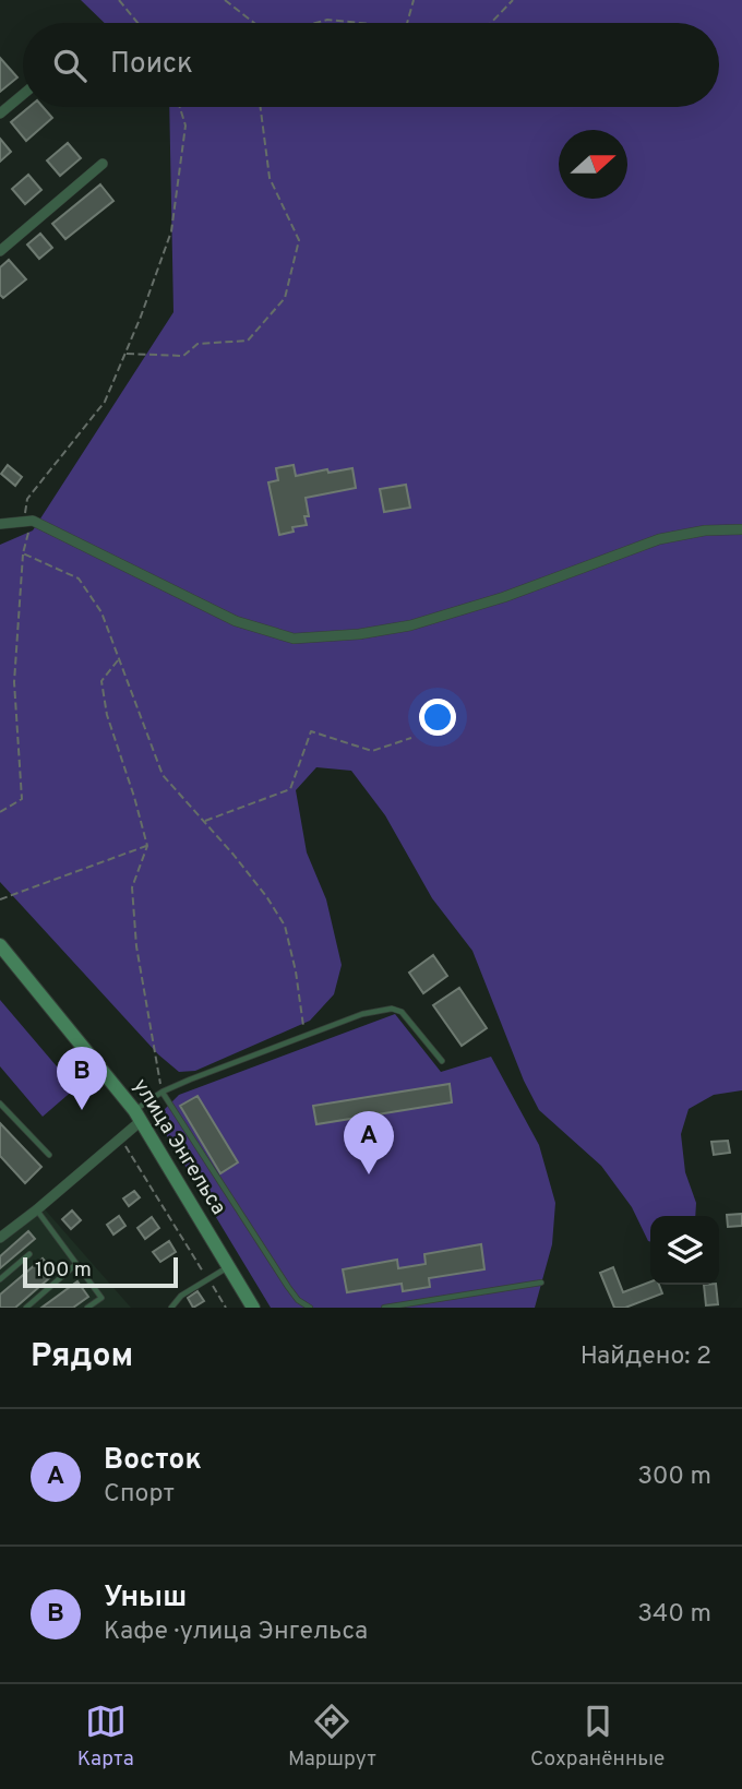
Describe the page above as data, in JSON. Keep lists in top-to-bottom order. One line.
{"streets":{"main road":["улица Энгельса"]},"scale_bar":"100 m","north":"right","page":{"search":"Поиск","pins":["B","A"],"scale":"100 m","heading":["Рядом","Найдено: 2"],"list":[{"mark":"A","name":"Восток","note":"Спорт","value":"300 m"},{"mark":"B","name":"Уныш","note":"Кафе · улица Энгельса","value":"340 m"}],"nav":["Карта","Маршрут","Сохранённые"]}}
